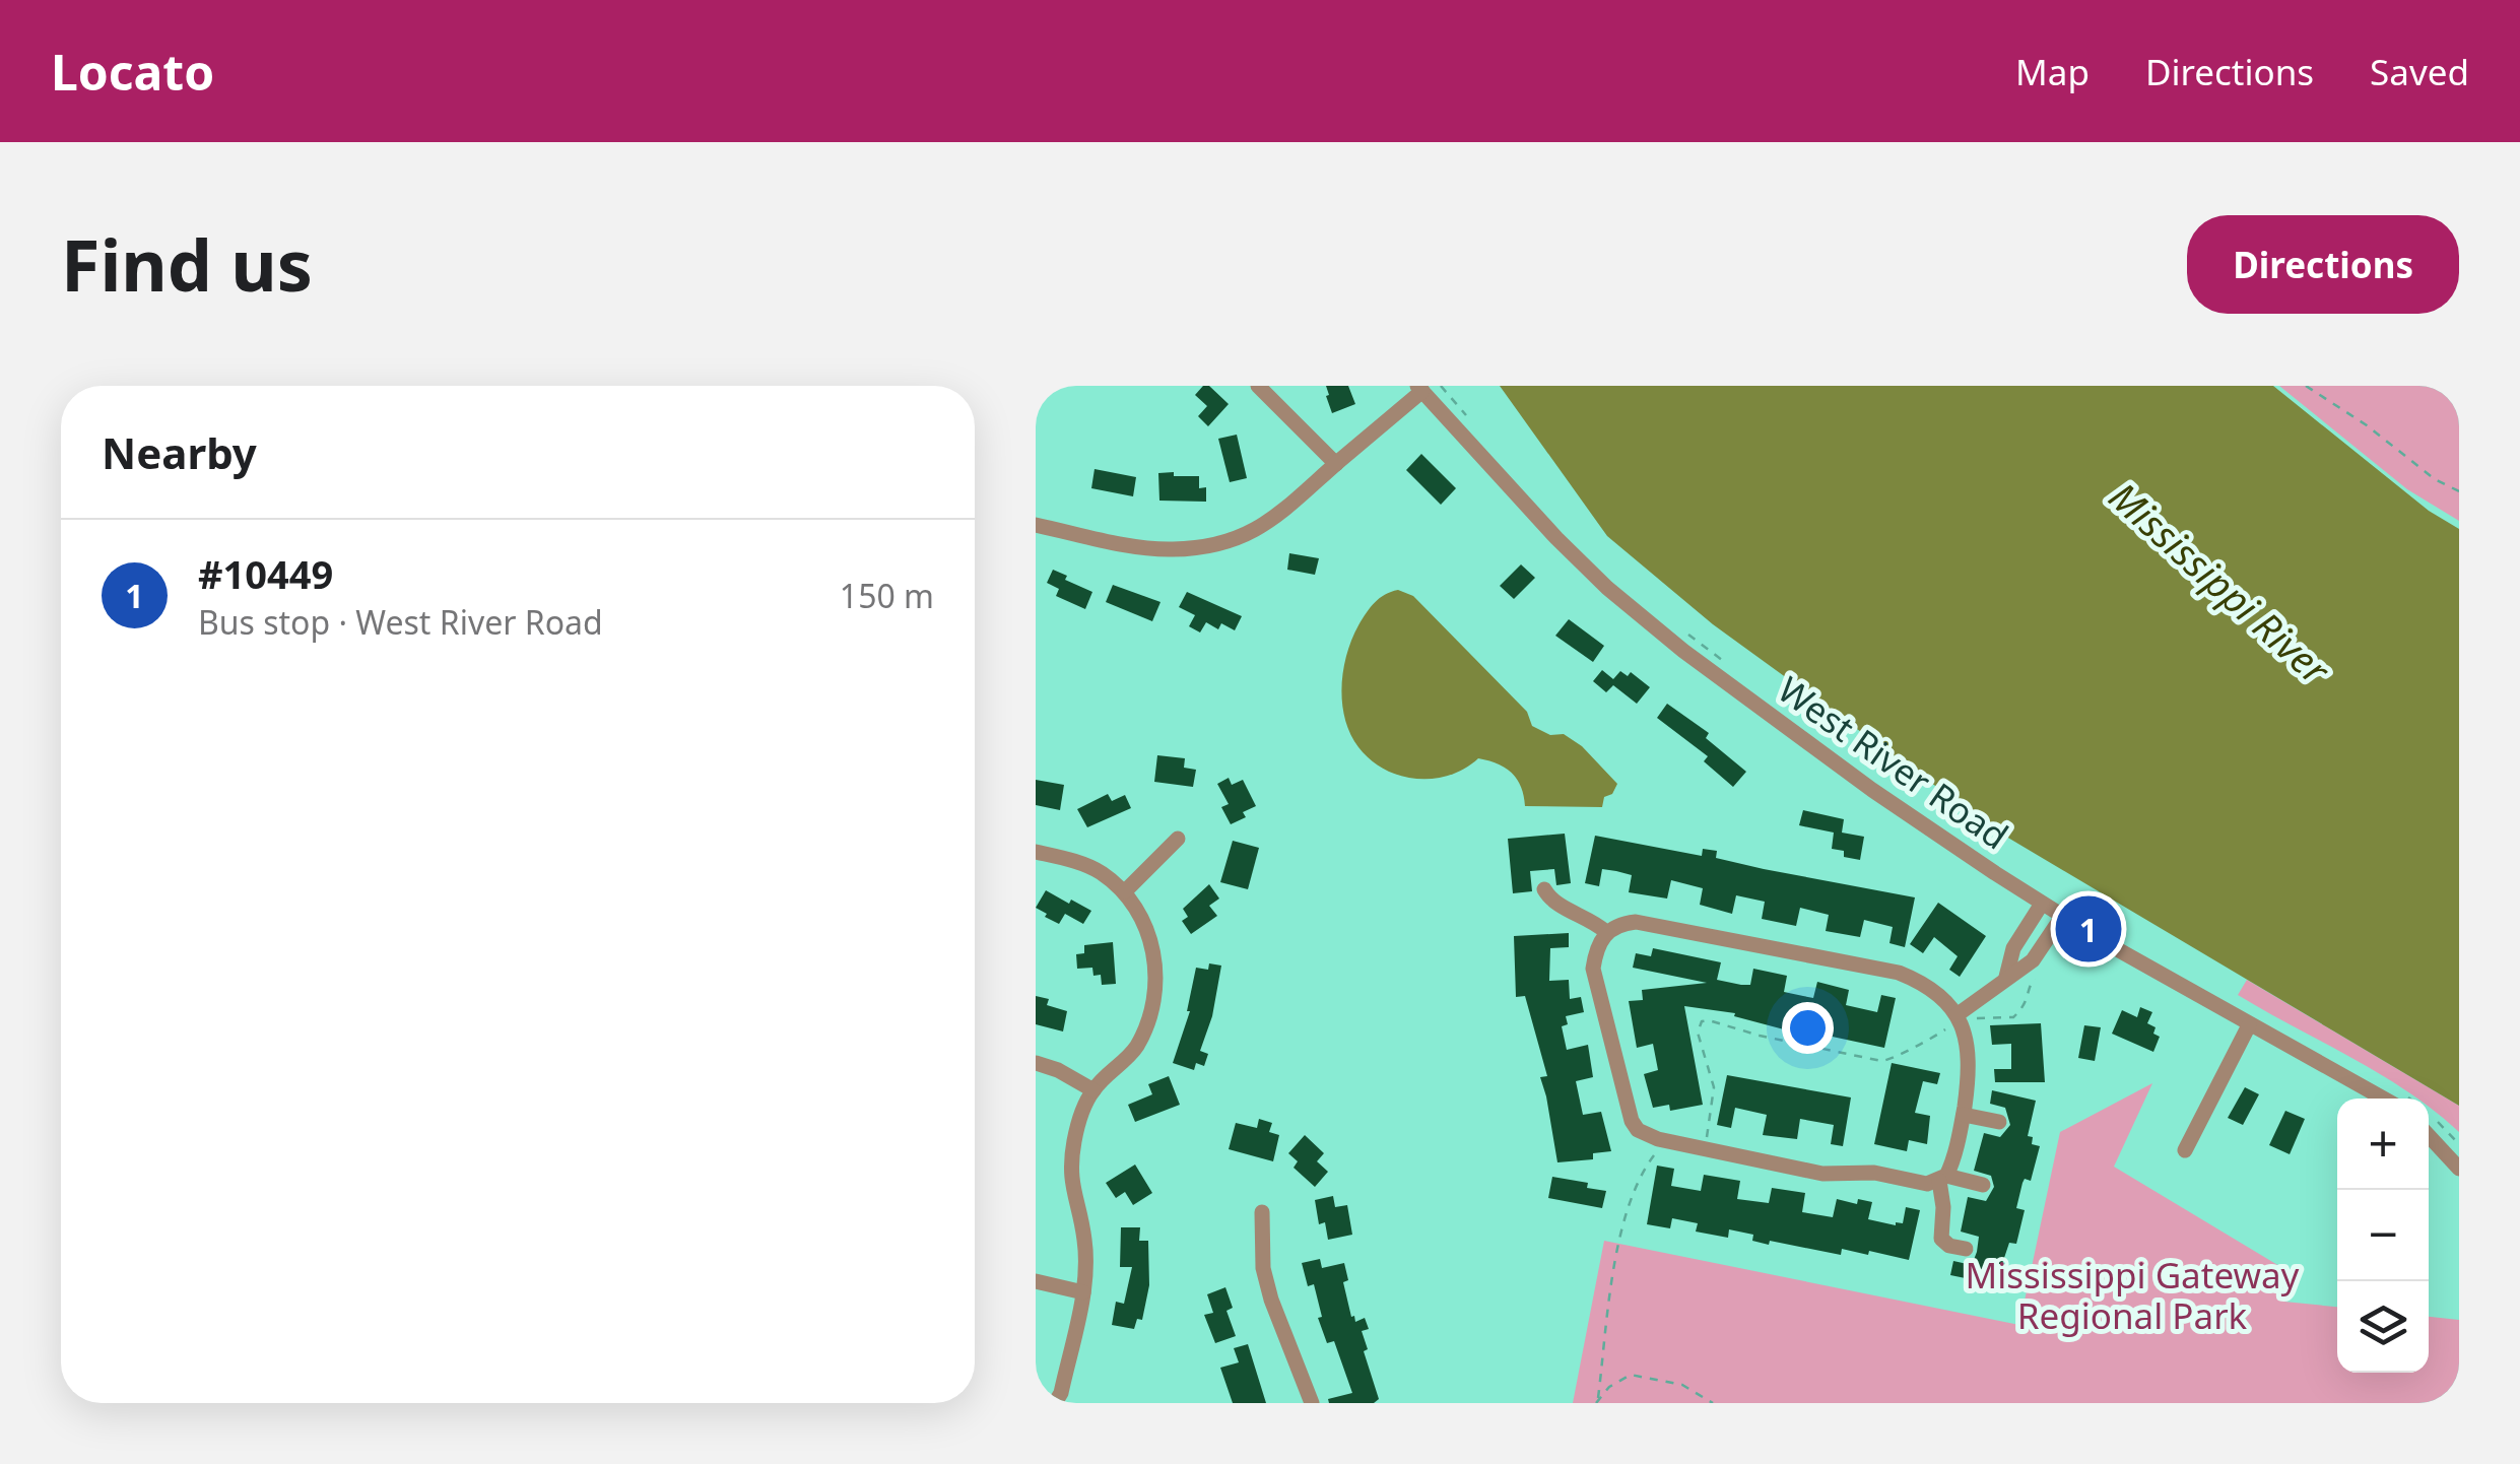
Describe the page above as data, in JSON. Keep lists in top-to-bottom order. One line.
{"streets":{"street":["West River Road"]},"water":["Mississippi River"],"parks":["Mississippi Gateway Regional Park"],"page":{"header":"Locato","nav":["Map","Directions","Saved"],"title":"Find us","buttons":"Directions","heading":"Nearby","list":[{"mark":"1","name":"#10449","note":"Bus stop · West River Road","value":"150 m"}],"pins":"1","map_buttons":["+","−"]}}
